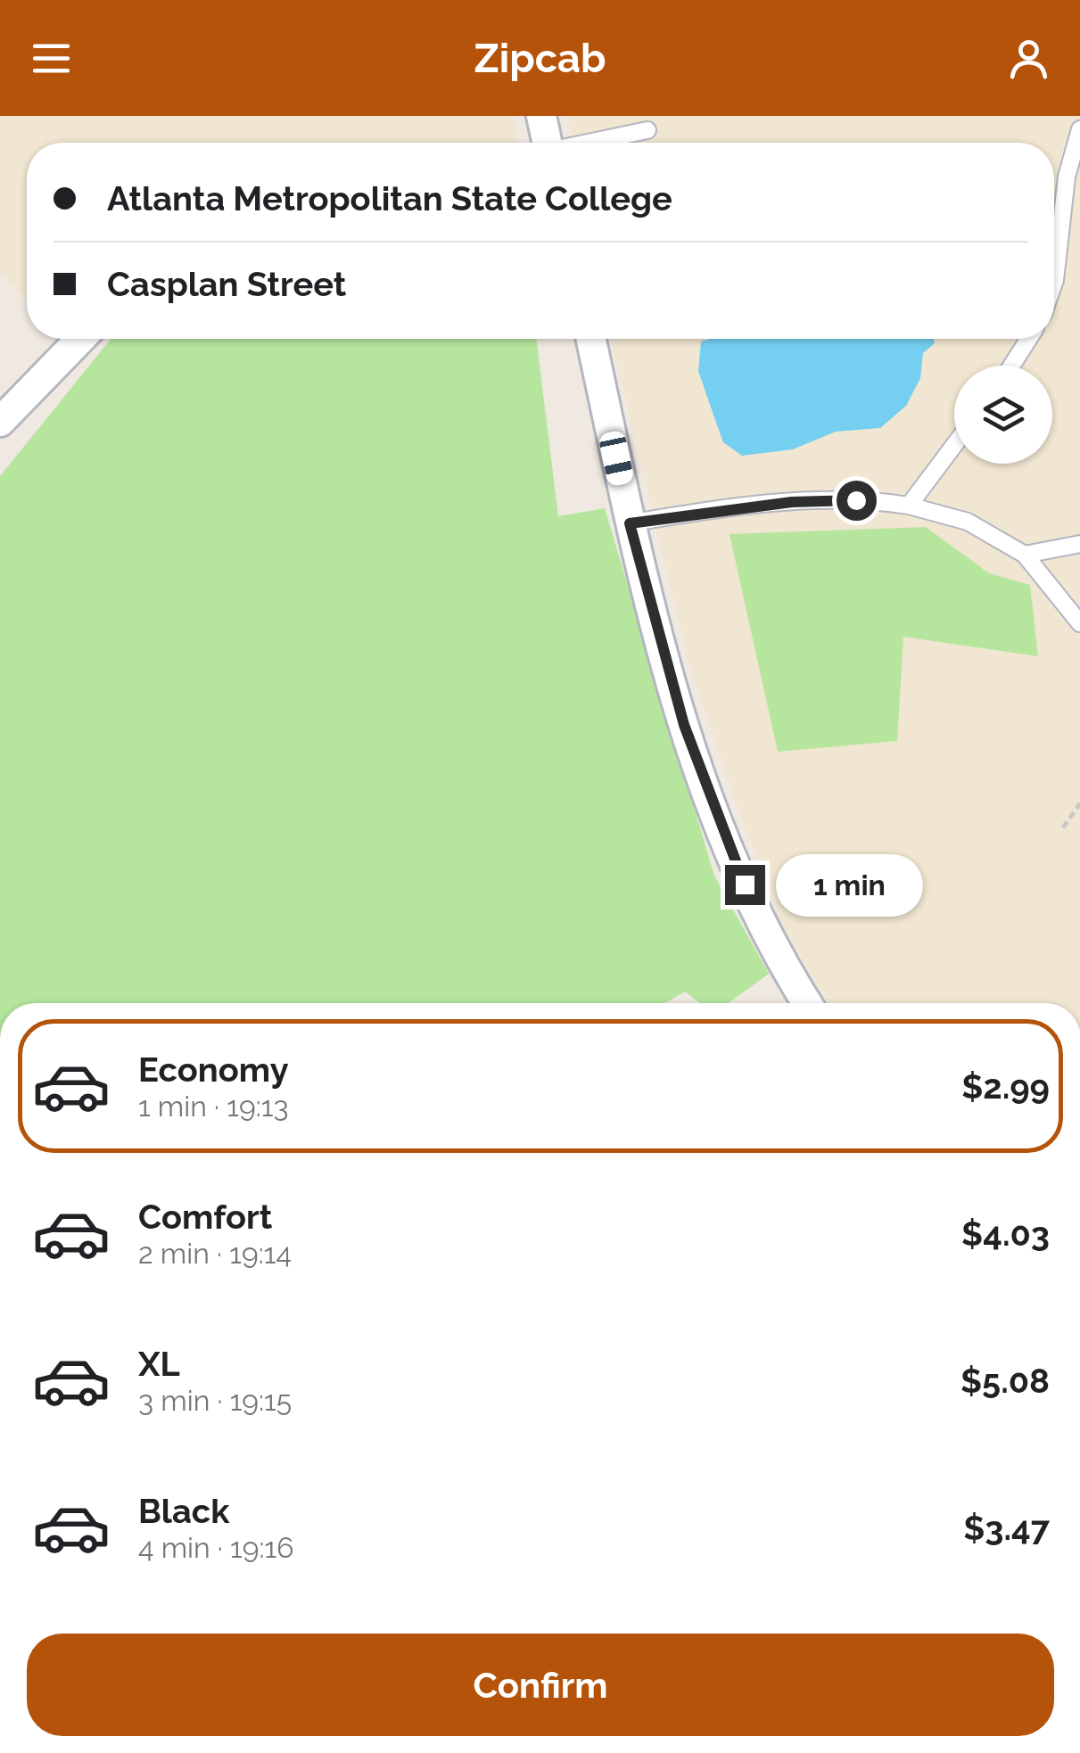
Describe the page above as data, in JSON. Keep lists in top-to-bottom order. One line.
{"page":{"header":"Zipcab","banner":["Atlanta Metropolitan State College","Casplan Street"],"bubble":"1 min","list":[{"name":"Economy","note":"1 min · 19:13","value":"$2.99"},{"name":"Comfort","note":"2 min · 19:14","value":"$4.03"},{"name":"XL","note":"3 min · 19:15","value":"$5.08"},{"name":"Black","note":"4 min · 19:16","value":"$3.47"}],"buttons":"Confirm"}}
